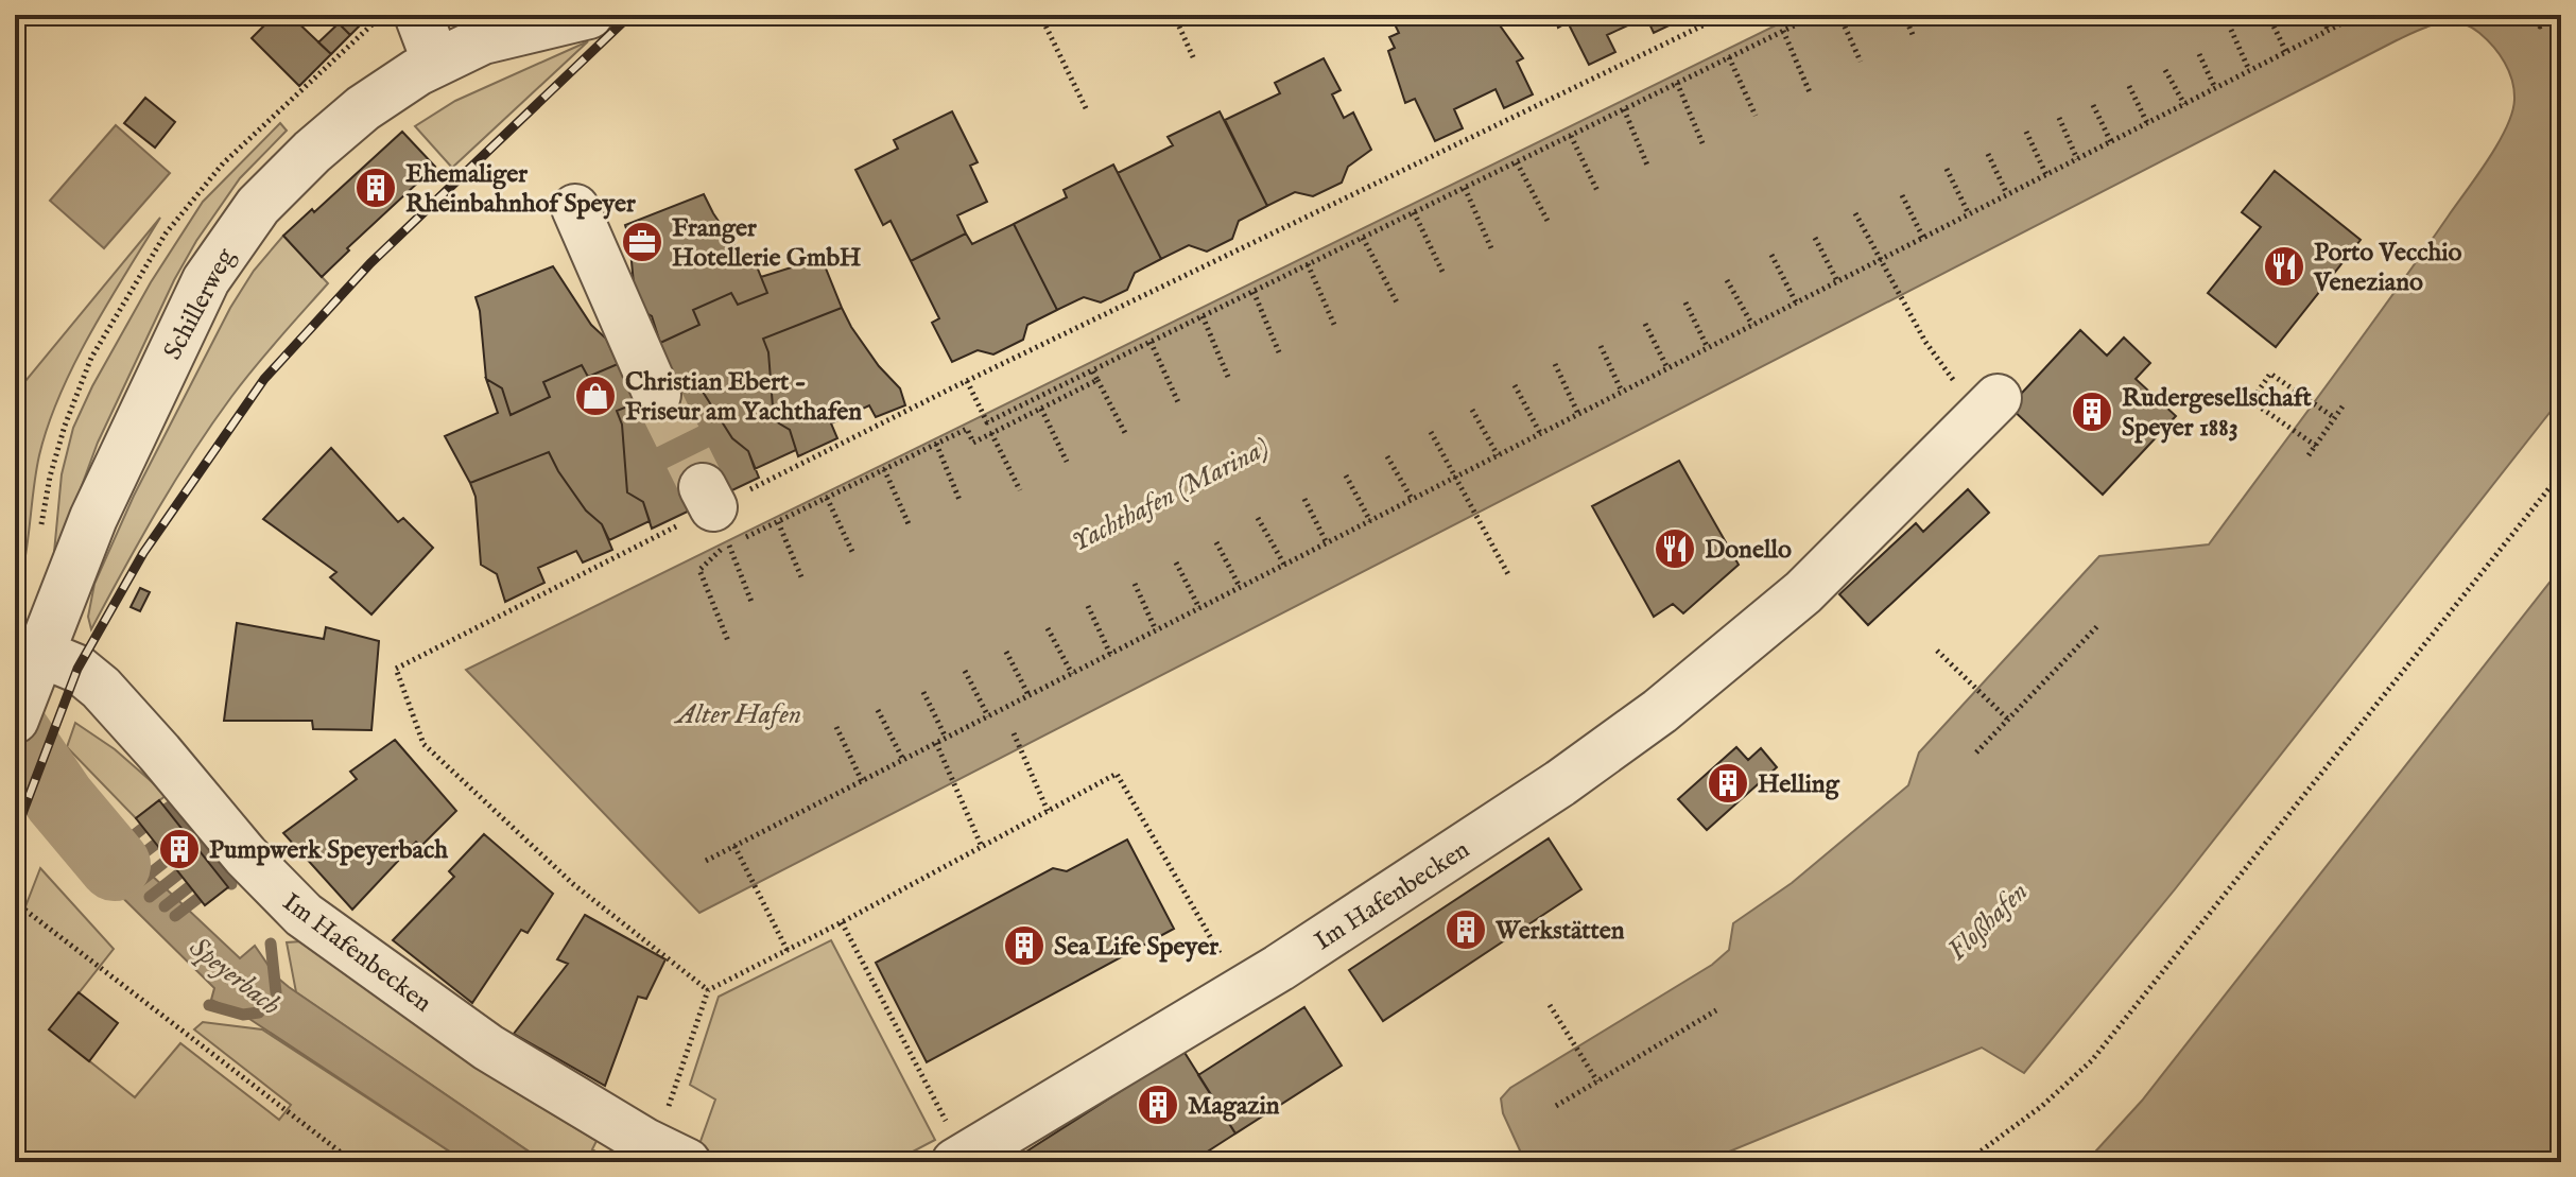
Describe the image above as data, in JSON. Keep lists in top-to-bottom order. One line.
{"streets":{"street":["Schillerweg","Im Hafenbecken"]},"crossings":[["Schillerweg","Im Hafenbecken"]],"water":["Yachthafen (Marina)","Alter Hafen","Floßhafen","Speyerbach"],"places":{"building":["Ehemaliger Rheinbahnhof Speyer","Rudergesellschaft Speyer 1883","Helling","Pumpwerk Speyerbach","Werkstätten","Sea Life Speyer","Magazin"],"office":["Franger Hotellerie GmbH"],"restaurant":["Porto Vecchio Veneziano","Donello"],"shop":["Christian Ebert - Friseur am Yachthafen"]}}
